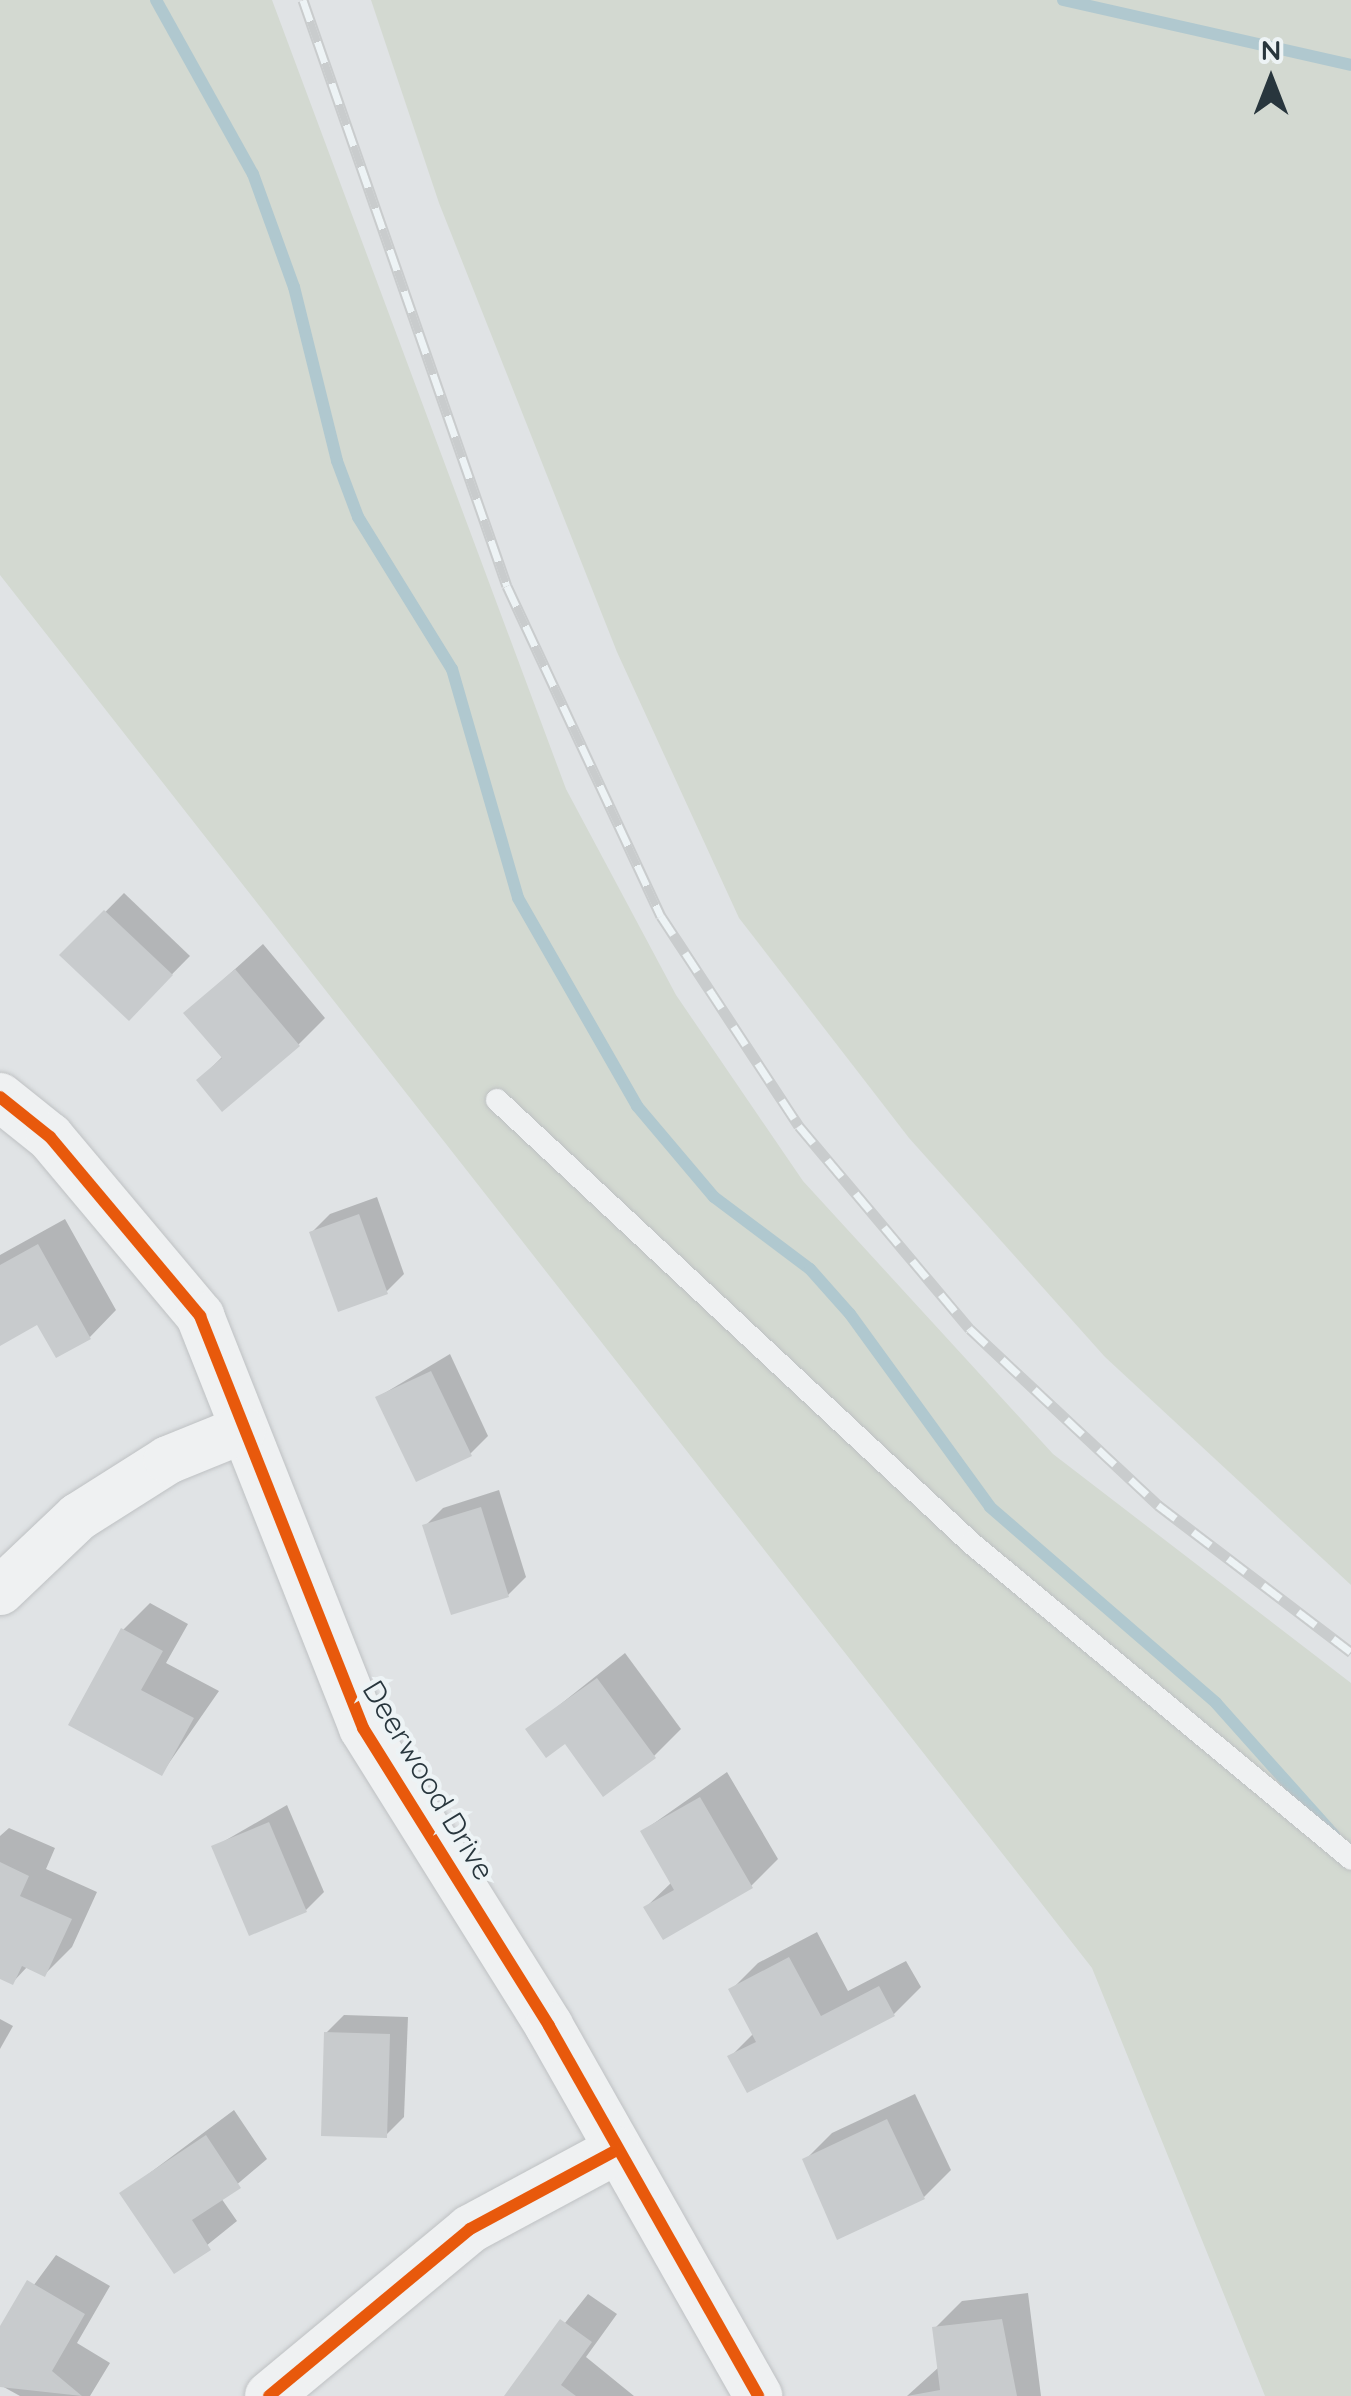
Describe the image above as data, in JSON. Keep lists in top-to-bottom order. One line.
{"streets":{"street":["Deerwood Drive"]},"north":"top"}
